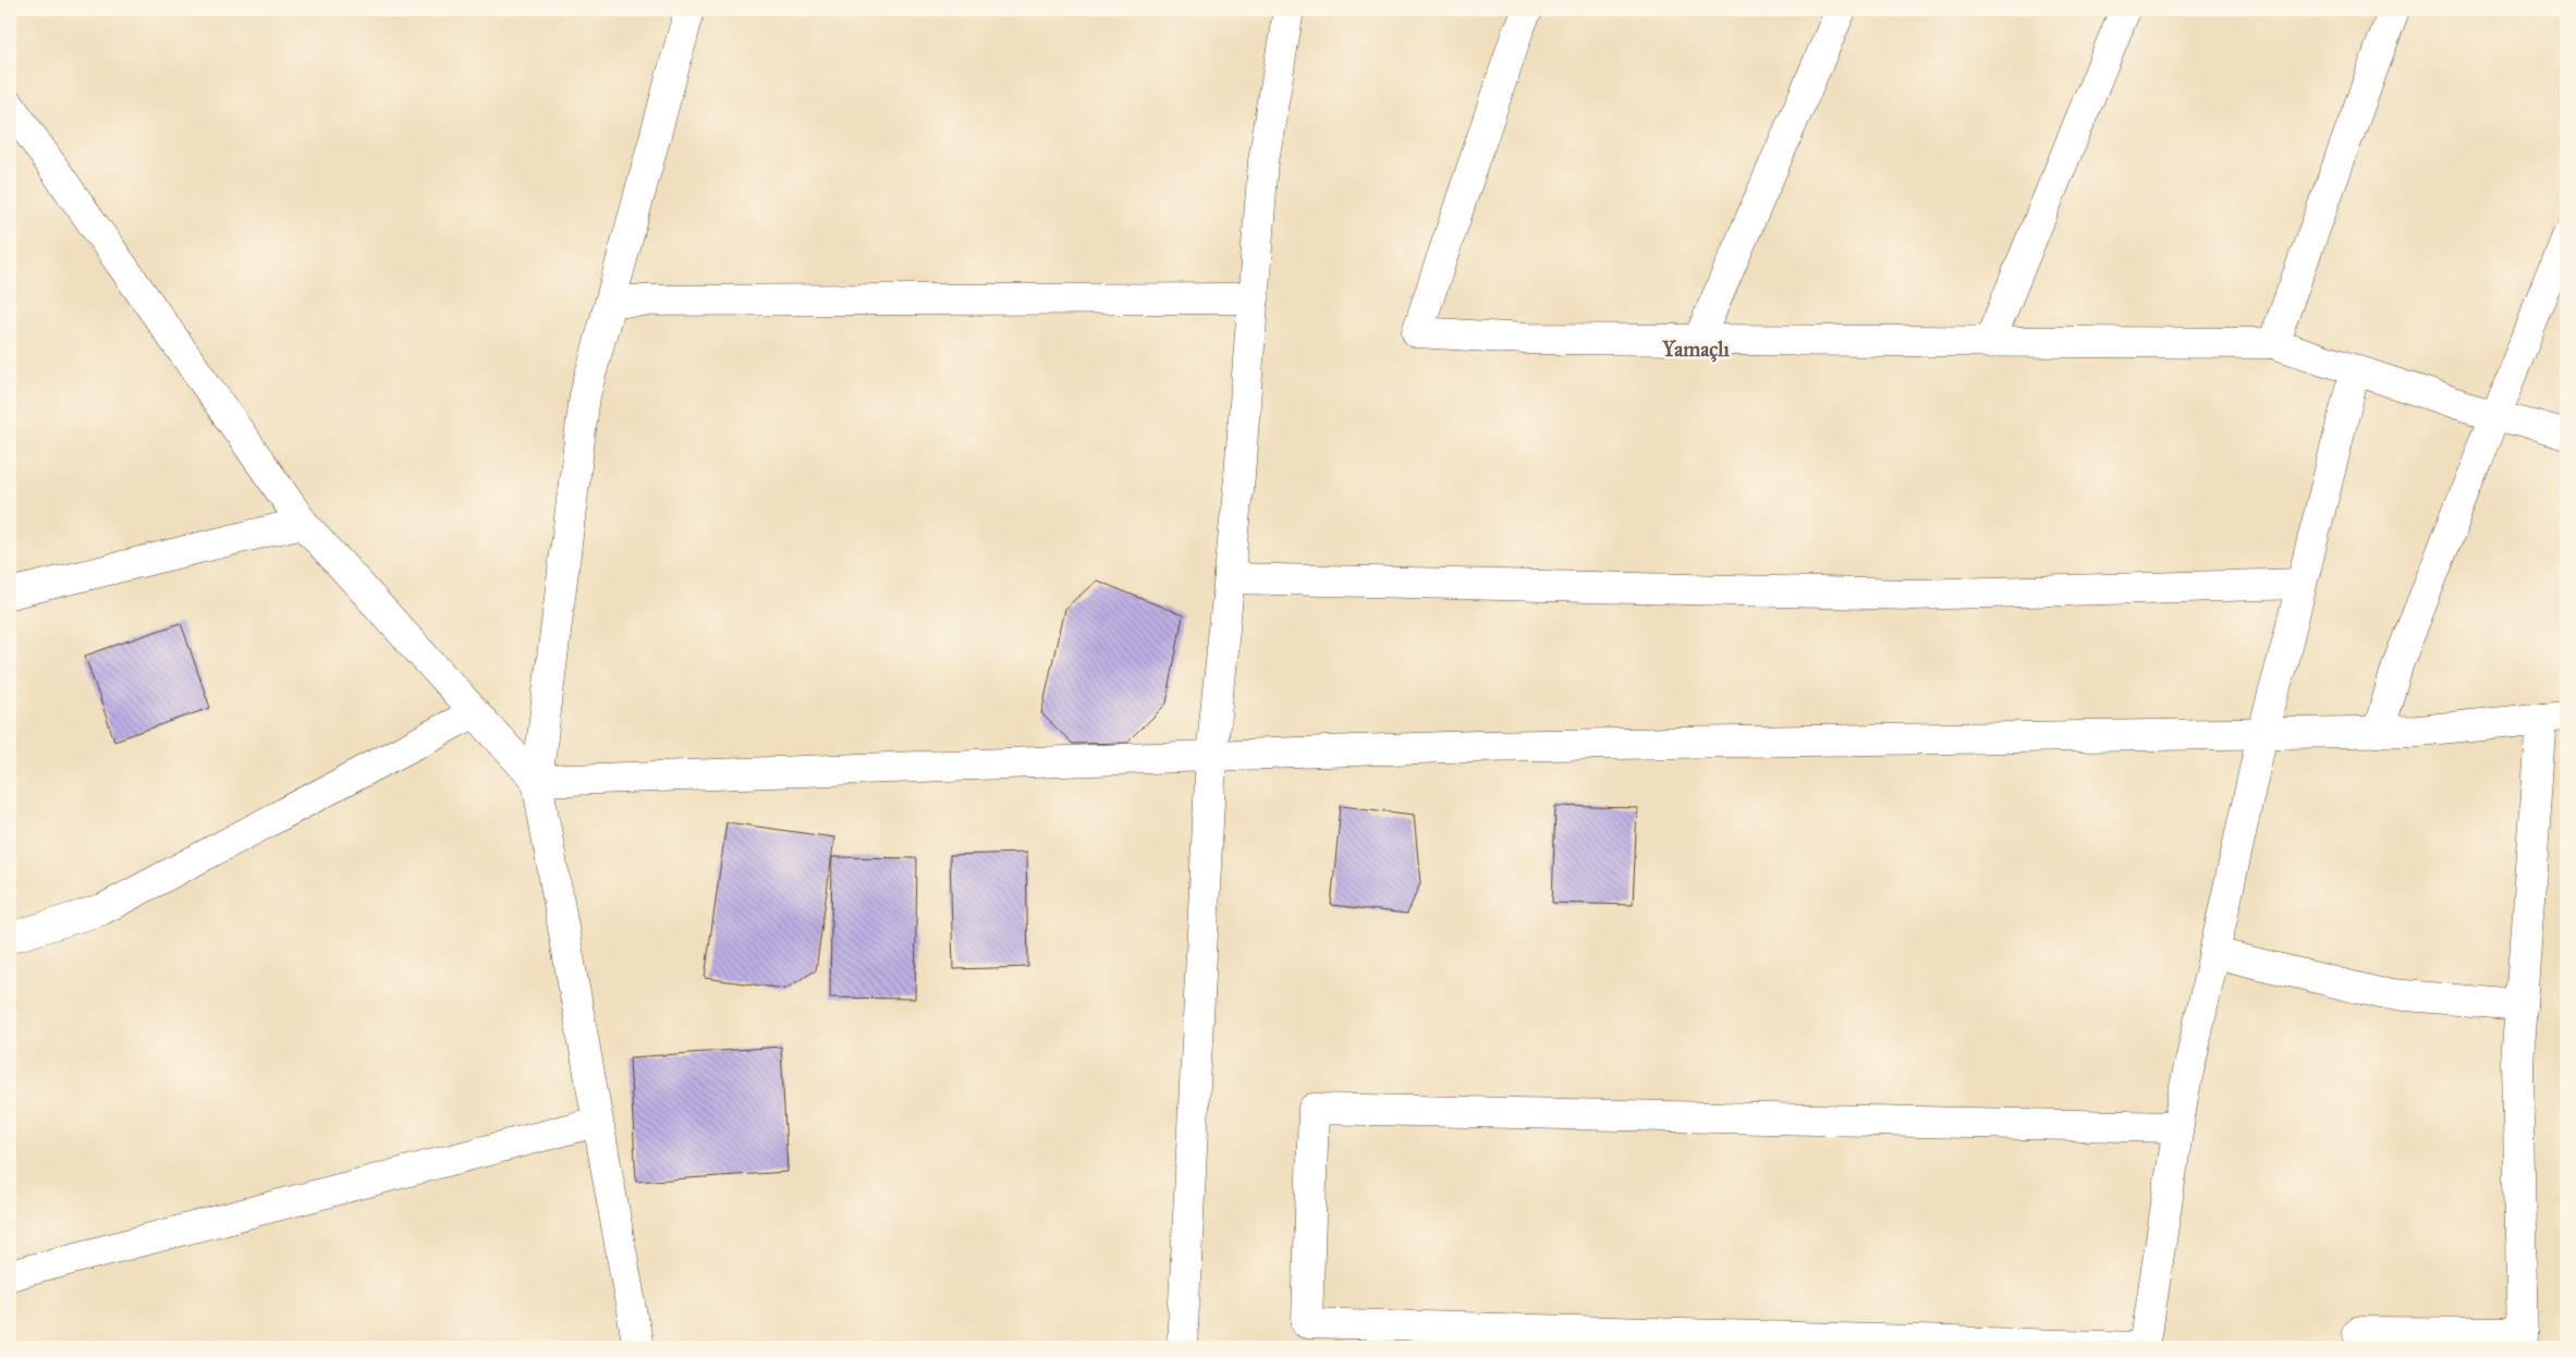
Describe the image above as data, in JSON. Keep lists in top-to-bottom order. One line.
{"districts":["Yamaçlı"]}
